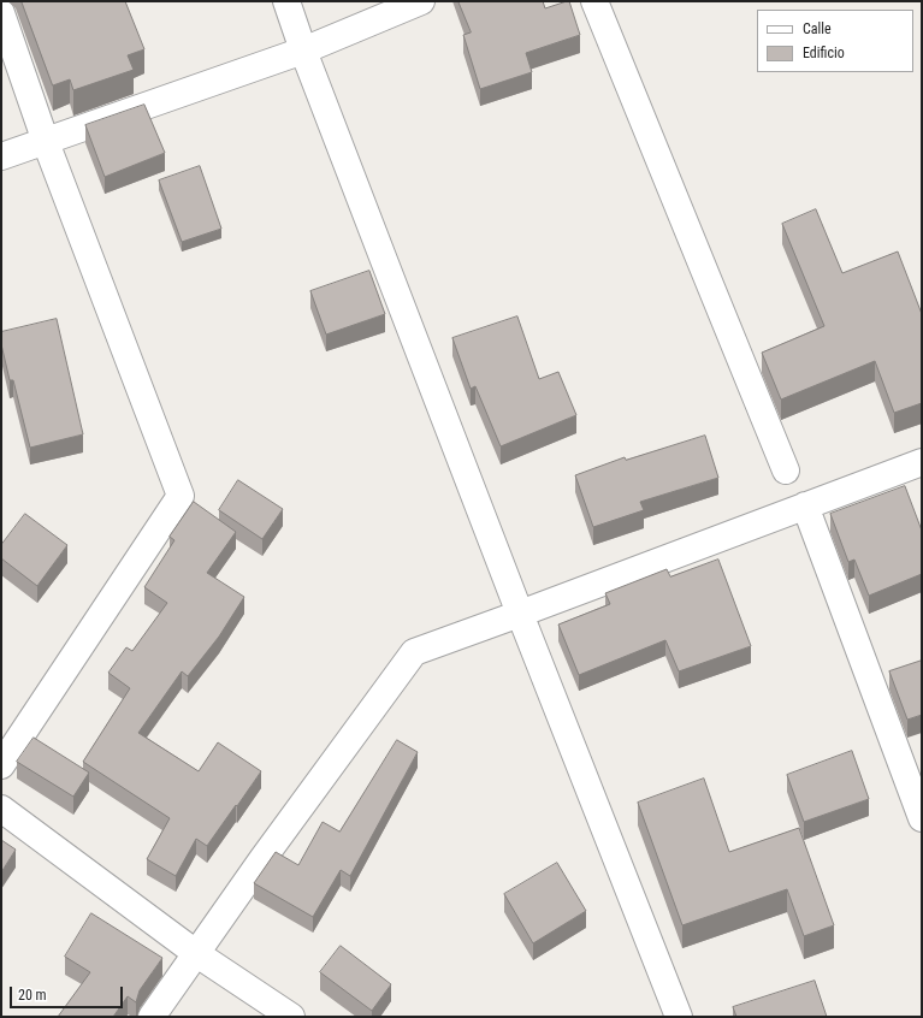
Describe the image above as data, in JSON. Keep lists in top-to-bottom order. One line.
{"legend":["Calle","Edificio"],"scale_bar":"20 m"}
